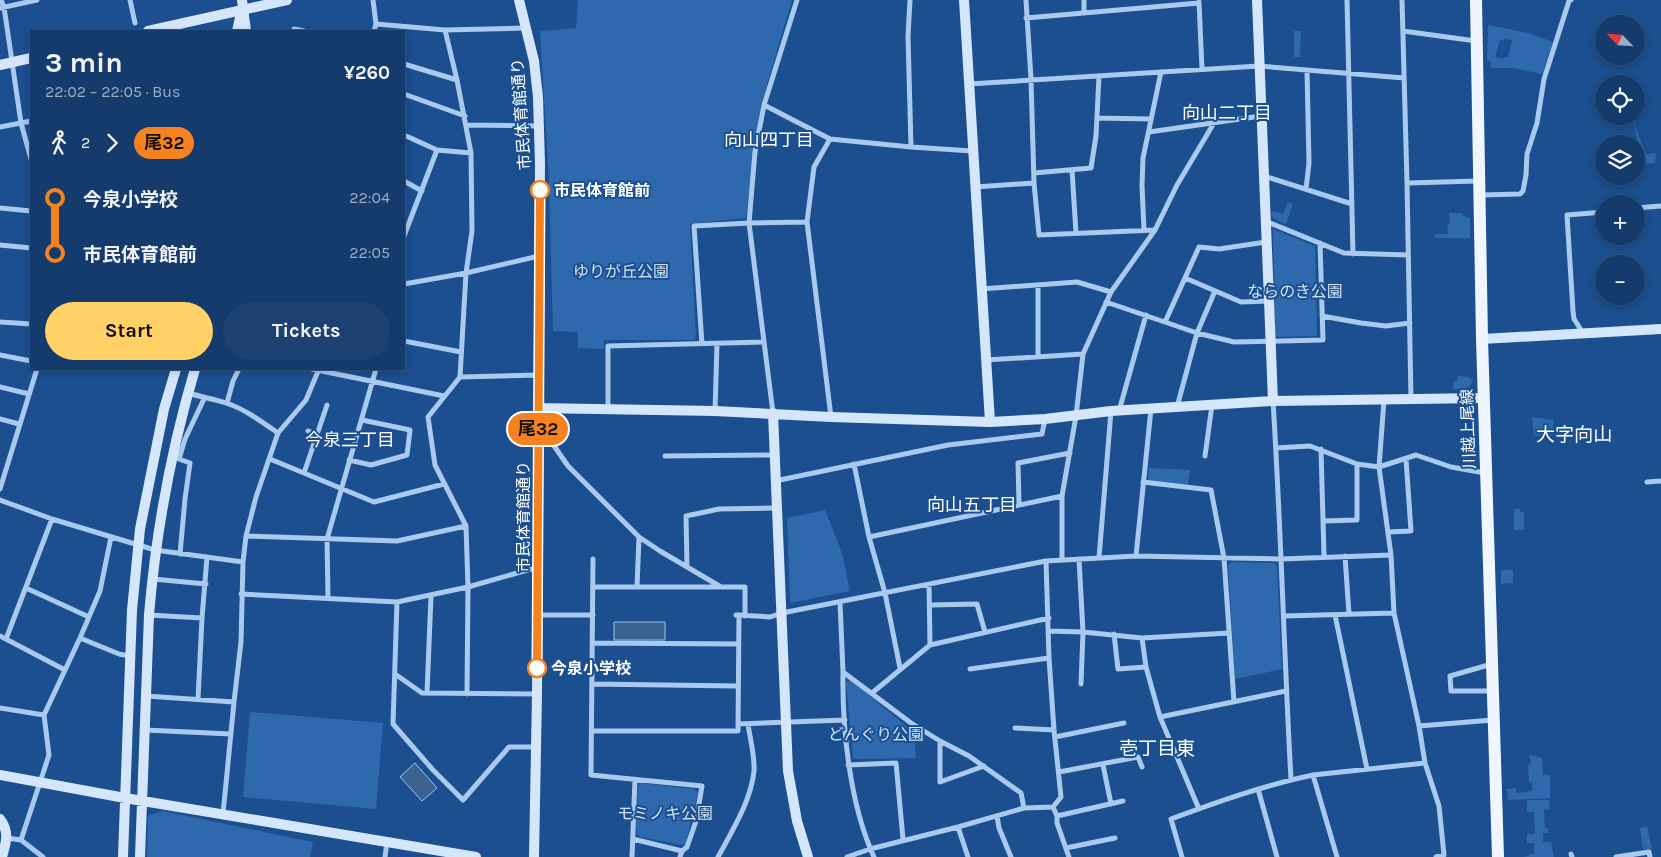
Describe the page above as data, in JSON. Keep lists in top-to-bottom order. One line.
{"streets":{"main road":["川越上尾線"],"street":["市民体育館通り"]},"districts":["向山二丁目","向山四丁目","大字向山","今泉三丁目","向山五丁目","壱丁目東"],"parks":["ゆりが丘公園","ならのき公園","どんぐり公園","モミノキ公園"],"places":["市民体育館前","今泉小学校"],"lines":["bus line 尾32"],"north":"top left","page":{"on_map":"尾32","map_buttons":["+","−"],"heading":["3 min","22:02 – 22:05 · Bus","¥260"],"legs":["2","尾32"],"list":[{"name":"今泉小学校","value":"22:04"},{"name":"市民体育館前","value":"22:05"}],"buttons":["Start","Tickets"]}}
